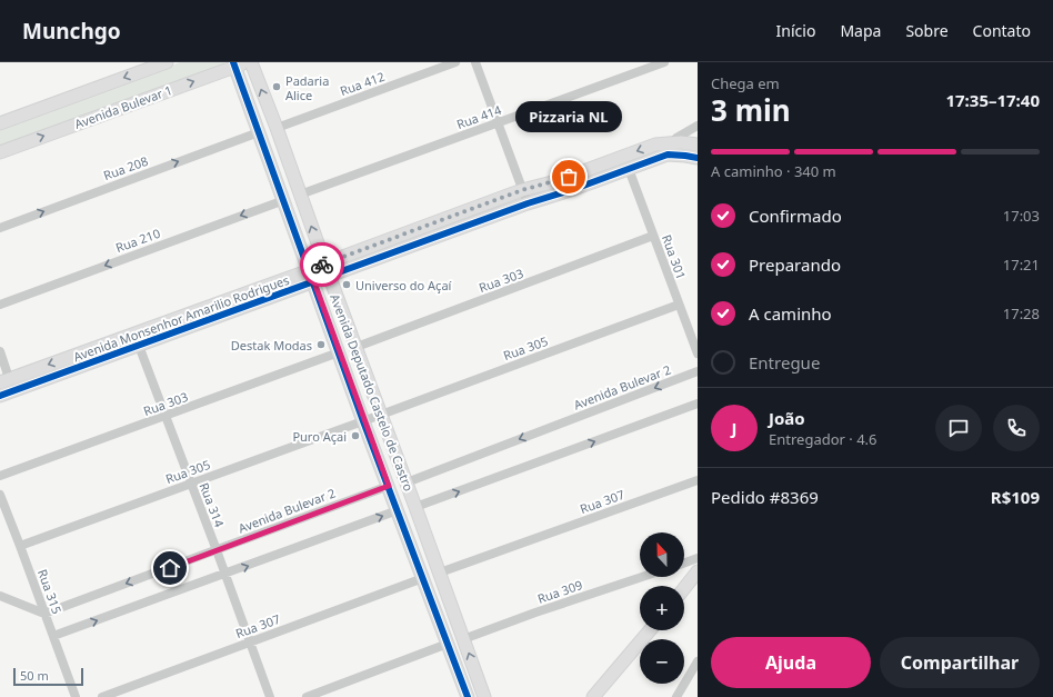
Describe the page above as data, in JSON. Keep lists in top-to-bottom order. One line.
{"streets":{"street":["Rua 412","Avenida Bulevar 1","Rua 414","Rua 208","Rua 210","Rua 301","Rua 303","Avenida Monsenhor Amarilio Rodrigues","Rua 305","Avenida Bulevar 2","Avenida Deputado Castelo de Castro","Rua 307","Rua 314","Rua 315","Rua 309"]},"crossings":[["Rua 412","Avenida Deputado Castelo de Castro"],["Avenida Bulevar 1","Avenida Deputado Castelo de Castro"],["Rua 414","Avenida Deputado Castelo de Castro"],["Rua 208","Avenida Deputado Castelo de Castro"],["Rua 210","Avenida Deputado Castelo de Castro"],["Rua 301","Rua 303"],["Rua 301","Avenida Monsenhor Amarilio Rodrigues"],["Rua 301","Rua 305"],["Rua 303","Avenida Deputado Castelo de Castro"],["Rua 303","Rua 314"],["Avenida Monsenhor Amarilio Rodrigues","Avenida Deputado Castelo de Castro"],["Avenida Monsenhor Amarilio Rodrigues","Rua 314"],["Rua 305","Avenida Deputado Castelo de Castro"],["Rua 305","Rua 314"],["Rua 305","Rua 315"],["Avenida Bulevar 2","Avenida Deputado Castelo de Castro"],["Avenida Bulevar 2","Rua 314"],["Avenida Bulevar 2","Rua 315"],["Avenida Deputado Castelo de Castro","Rua 307"],["Avenida Deputado Castelo de Castro","Rua 309"],["Rua 307","Rua 314"]],"one_way":["Rua 208","Rua 210"],"places":["Padaria Alice","Pizzaria NL","Universo do Açaí","Destak Modas","Puro Açai"],"scale_bar":"50 m","north":"top","page":{"header":"Munchgo","nav":["Início","Mapa","Sobre","Contato"],"heading":["3 min","Chega em","17:35–17:40"],"panel":["João","Entregador · 4.6","Pedido #8369","R$109"],"bubble":"Pizzaria NL","bar":"A caminho · 340 m","list":[["Confirmado","17:03"],["Preparando","17:21"],["A caminho","17:28"],"Entregue"],"round":"J","map_buttons":["+","−"],"buttons":["Ajuda","Compartilhar"],"scale":"50 m"}}
